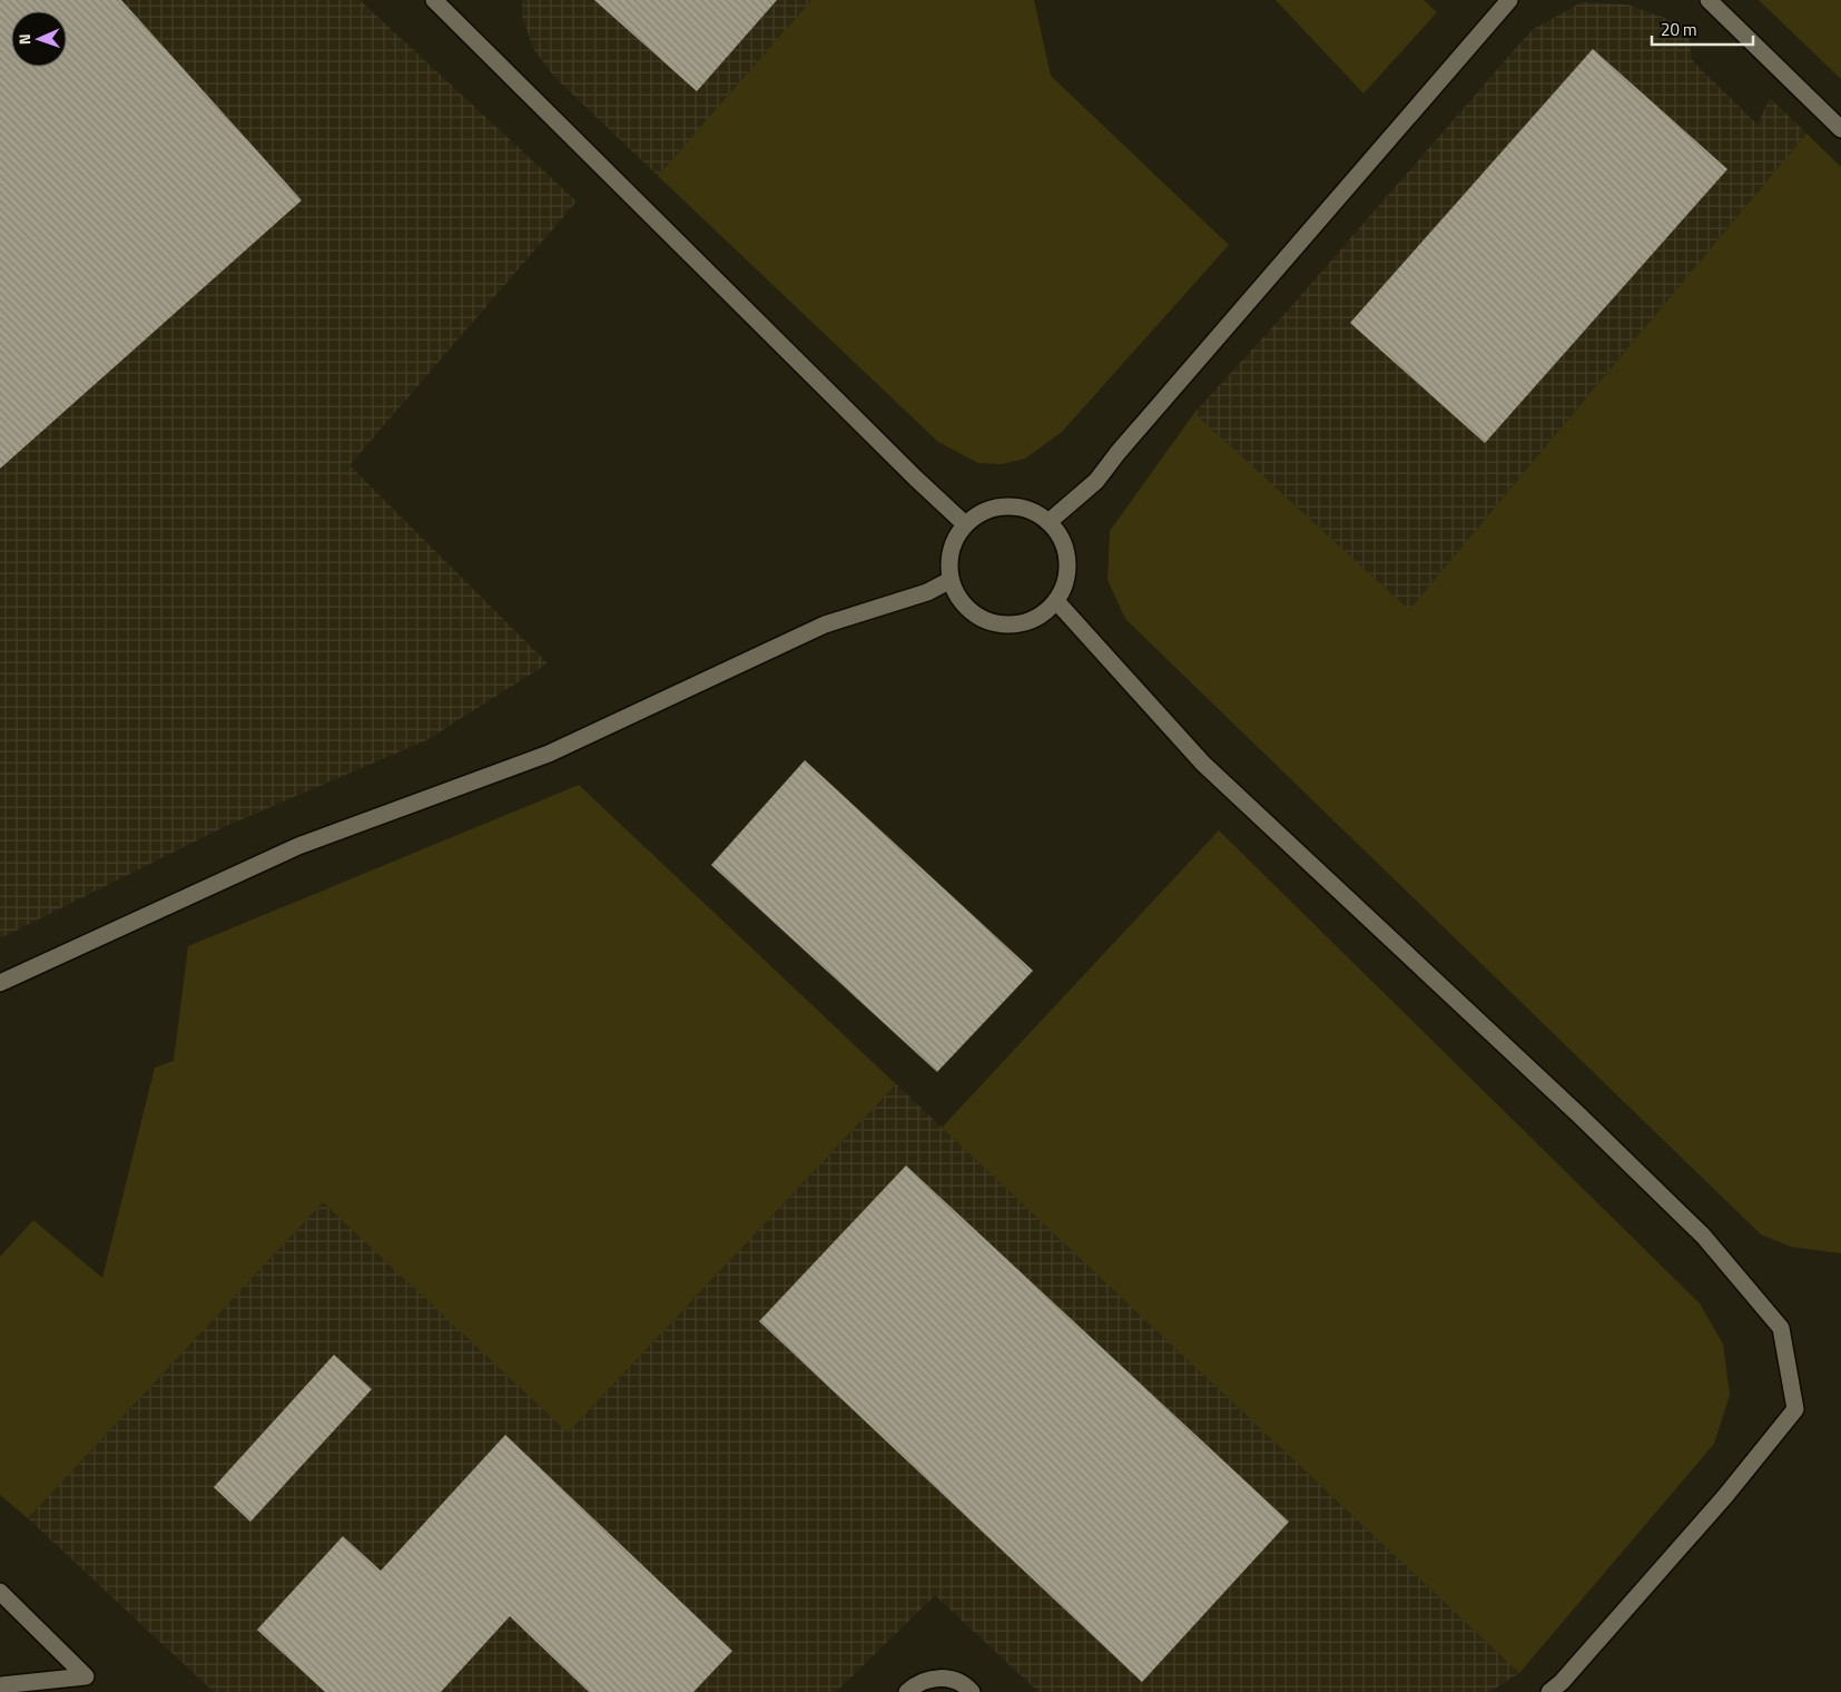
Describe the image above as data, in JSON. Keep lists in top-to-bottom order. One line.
{"scale_bar":"20 m","north":"left"}
